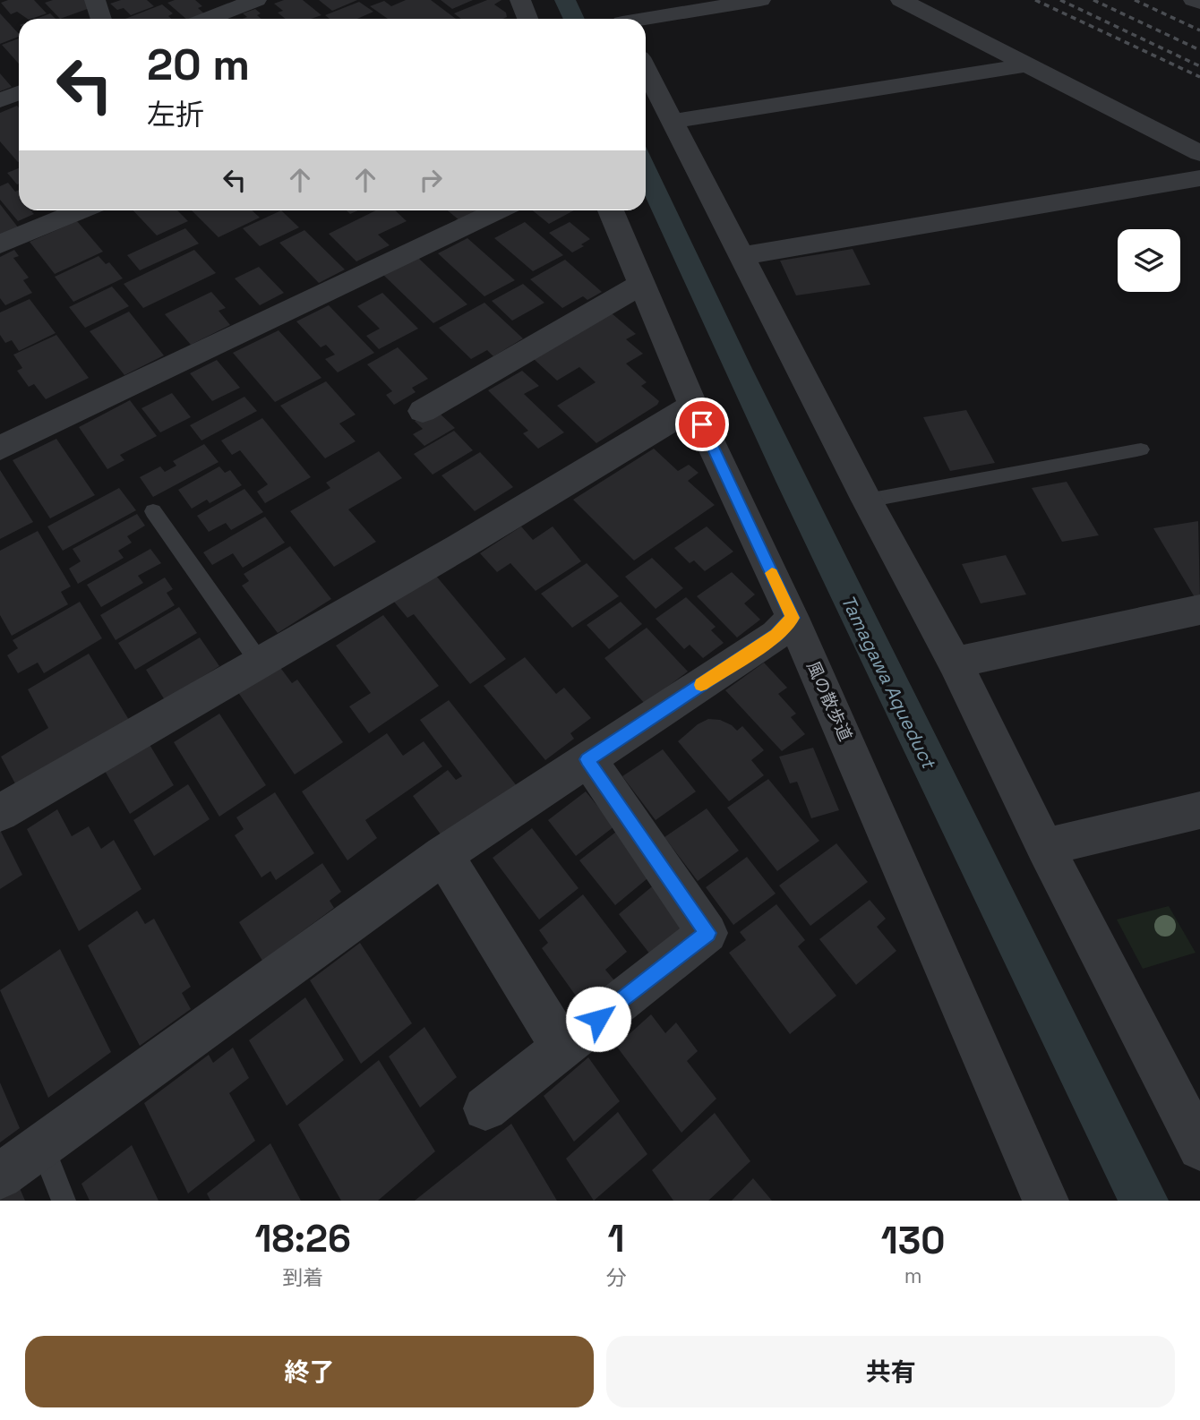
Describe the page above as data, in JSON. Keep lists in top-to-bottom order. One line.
{"streets":{"street":["風の散歩道"]},"water":["Tamagawa Aqueduct"],"page":{"turn":["20 m","左折"],"eta":["18:26","到着","1","分","130","m"],"buttons":["終了","共有"]}}
